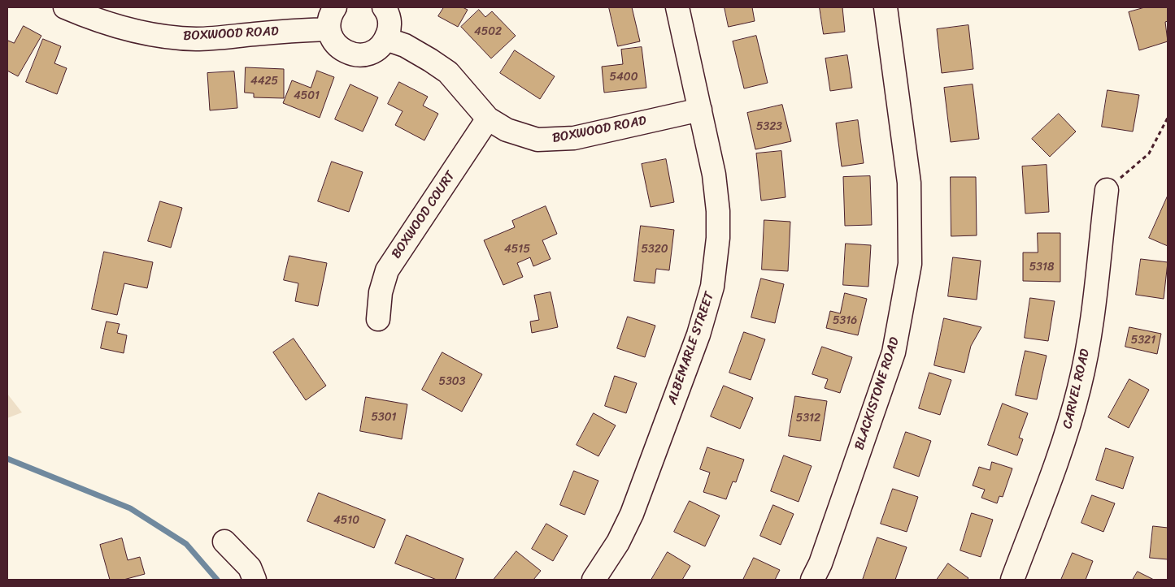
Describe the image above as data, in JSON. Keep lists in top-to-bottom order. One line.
{"streets":{"street":["BOXWOOD ROAD","BOXWOOD COURT","ALBEMARLE STREET","CARVEL ROAD","BLACKISTONE ROAD"]},"crossings":[["BOXWOOD ROAD","BOXWOOD COURT"],["BOXWOOD ROAD","ALBEMARLE STREET"]],"house_numbers":["4502","5400","4425","4501","5323","4515","5320","5318","5316","5321","5303","5301","5312","4510"]}
